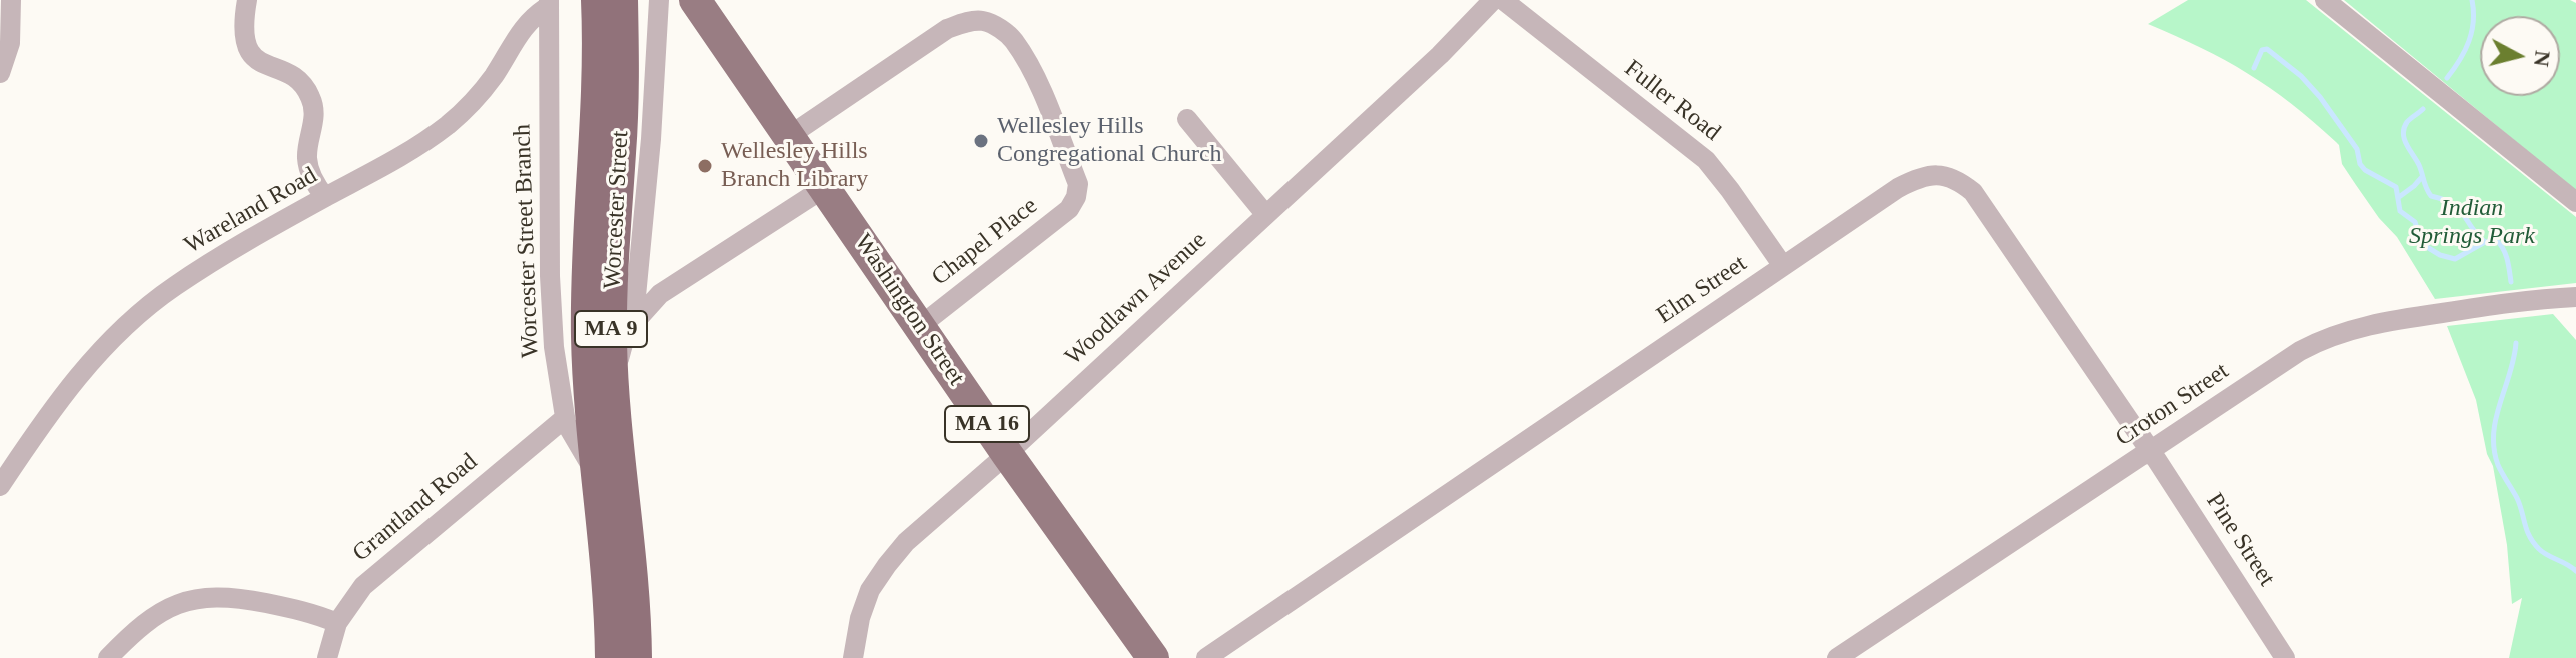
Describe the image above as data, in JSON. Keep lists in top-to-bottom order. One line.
{"streets":{"highway":["Worcester Street","MA 9"],"main road":["Washington Street","MA 16"],"street":["Fuller Road","Wareland Road","Worcester Street Branch","Chapel Place","Elm Street","Woodlawn Avenue","Croton Street","Grantland Road","Pine Street"]},"crossings":[["Fuller Road","Elm Street"],["Worcester Street","Worcester Street Branch"],["Wareland Road","Worcester Street Branch"],["Worcester Street Branch","Grantland Road"],["Chapel Place","Washington Street"],["Elm Street","Croton Street"],["Elm Street","Pine Street"],["Woodlawn Avenue","Washington Street"],["Croton Street","Pine Street"]],"parks":["Indian Springs Park"],"places":["Wellesley Hills Congregational Church","Wellesley Hills Branch Library"],"north":"right"}
